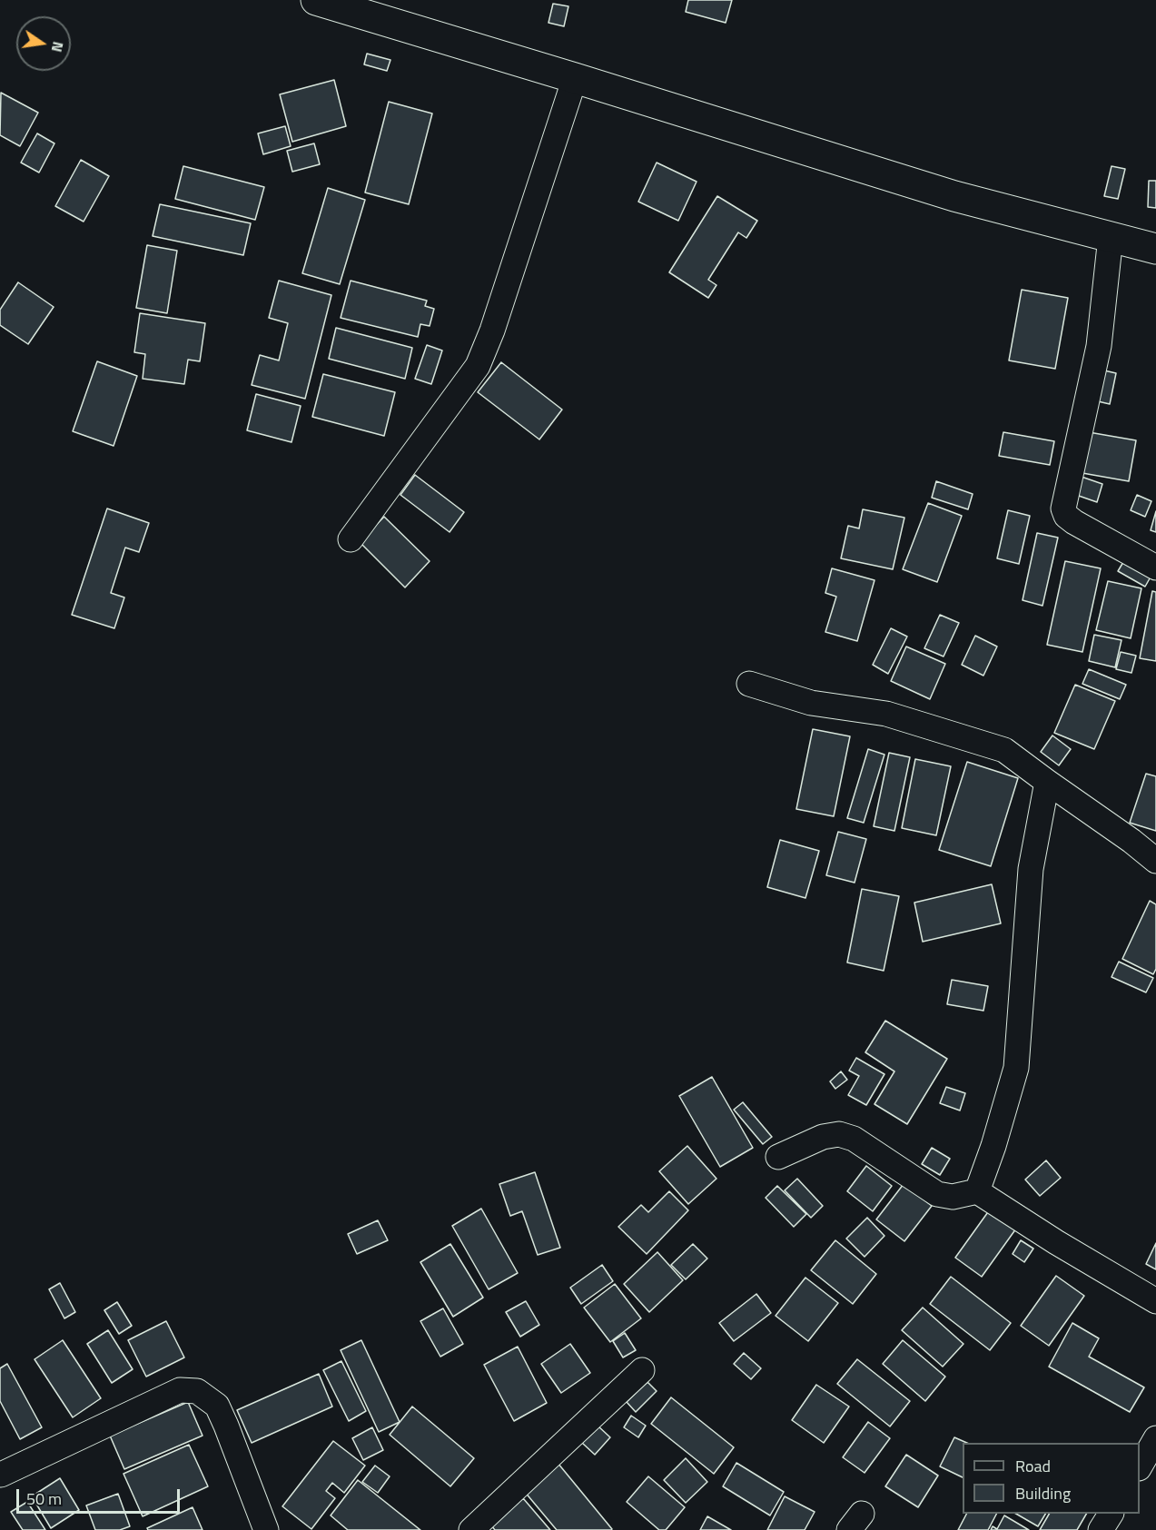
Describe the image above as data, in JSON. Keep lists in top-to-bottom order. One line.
{"legend":["Road","Building"],"scale_bar":"50 m","north":"right"}
